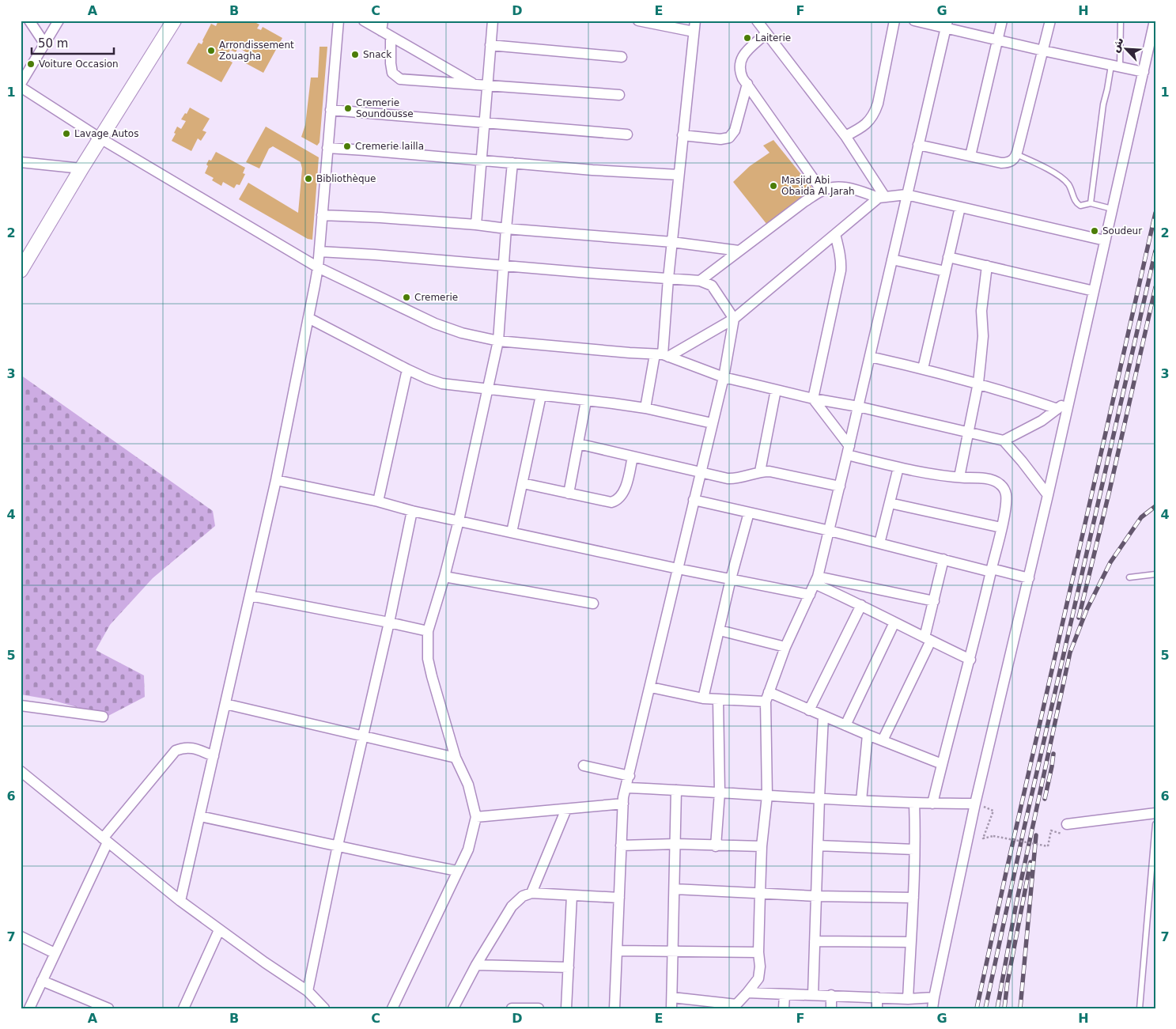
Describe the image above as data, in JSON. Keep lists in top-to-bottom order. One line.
{"places":["Laiterie","Arrondissement Zouagha","Snack","Voiture Occasion","Cremerie Soundousse","Lavage Autos","Cremerie lailla","Bibliothèque","Masjid Abi Obaida Al Jarah","Soudeur","Cremerie"],"scale_bar":"50 m","north":"top left","grid":{"columns":["A","B","C","D","E","F","G","H"],"rows":["1","2","3","4","5","6","7"]}}
